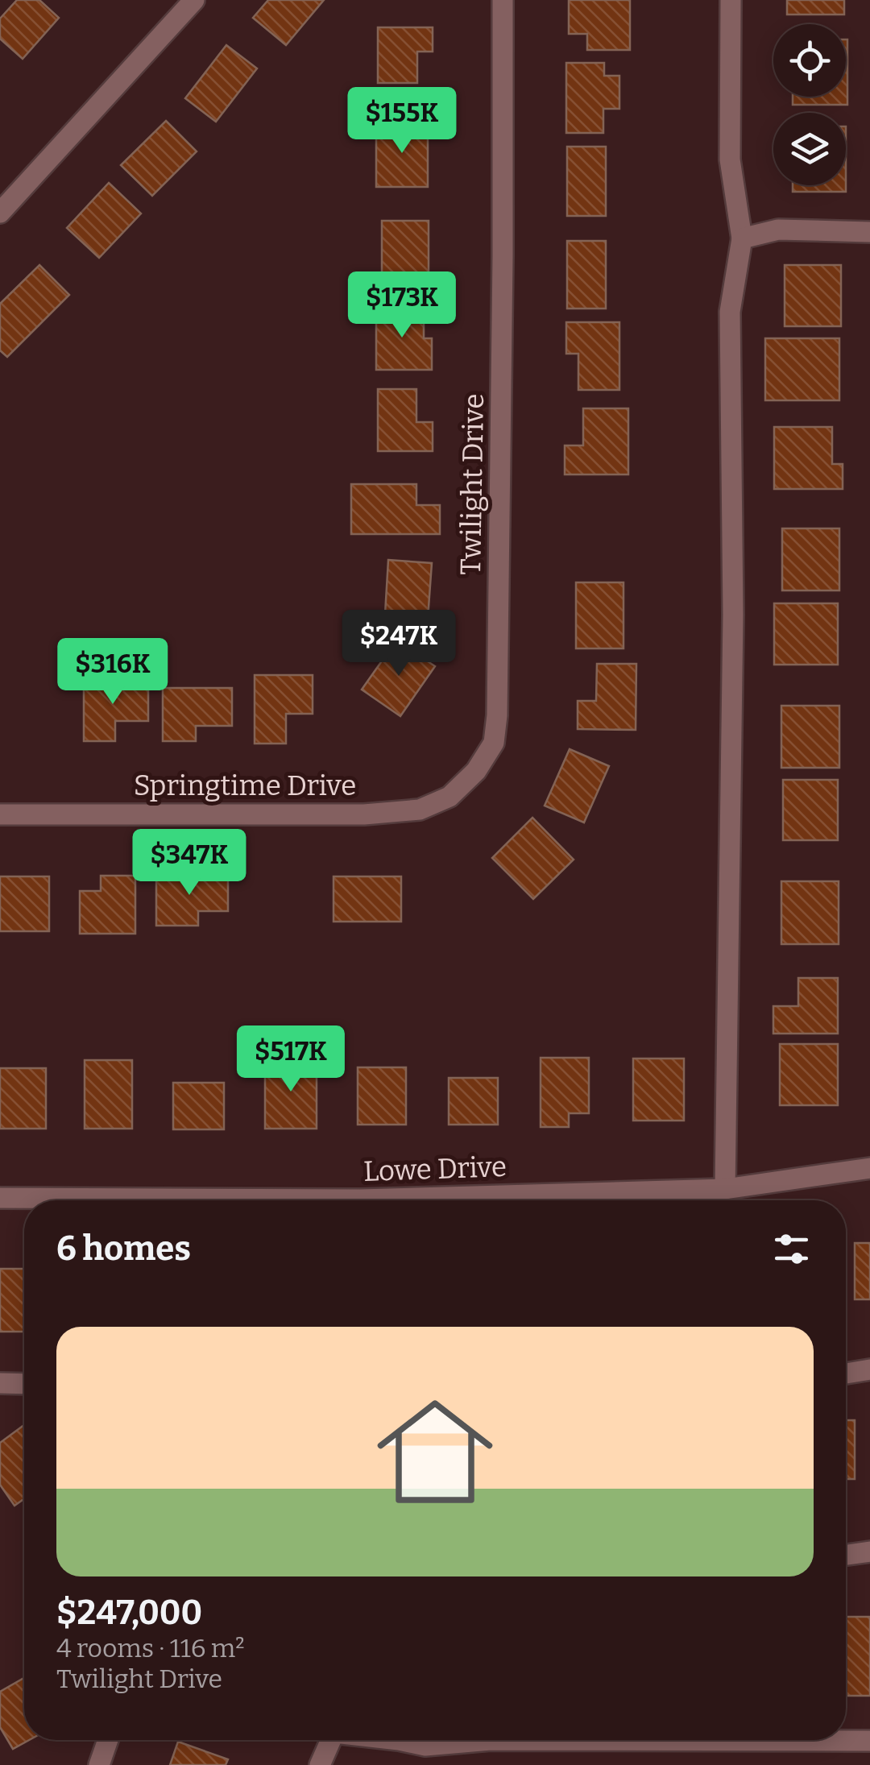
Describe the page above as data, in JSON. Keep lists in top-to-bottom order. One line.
{"streets":{"street":["Twilight Drive","Springtime Drive","Lowe Drive"]},"crossings":[["Twilight Drive","Springtime Drive"]],"page":{"price":["$155K","$173K","$247K","$316K","$347K","$517K"],"heading":"6 homes","list":[{"name":"$247,000","note":"4 rooms · 116 m² · Twilight Drive"}]}}
